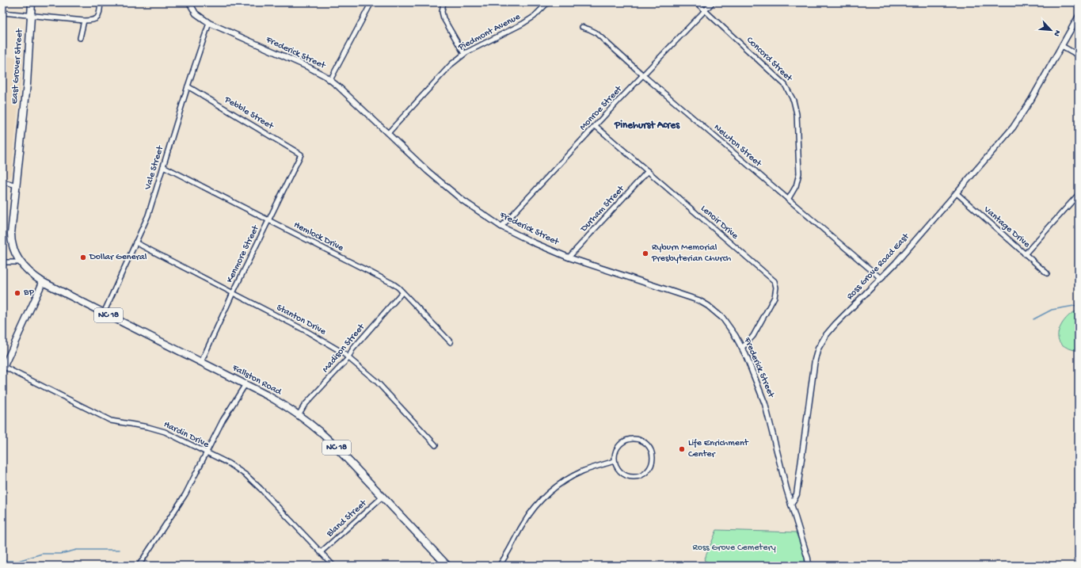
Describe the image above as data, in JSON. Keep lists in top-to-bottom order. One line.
{"streets":{"main road":["East Grover Street","NC 18","Fallston Road"],"street":["Piedmont Avenue","Frederick Street","Concord Street","Monroe Street","Pebble Street","Newton Street","Vale Street","Durham Street","Lenoir Drive","Vantage Drive","Hemlock Drive","Kenmore Street","Ross Grove Road East","Stanton Drive","Madison Street","Hardin Drive","Bland Street"]},"crossings":[["Piedmont Avenue","Frederick Street"],["Frederick Street","Monroe Street"],["Frederick Street","Vale Street"],["Frederick Street","Durham Street"],["Frederick Street","Lenoir Drive"],["Frederick Street","Ross Grove Road East"],["Concord Street","Monroe Street"],["Concord Street","Newton Street"],["East Grover Street","Fallston Road"],["Monroe Street","Newton Street"],["Monroe Street","Lenoir Drive"],["Pebble Street","Vale Street"],["Pebble Street","Kenmore Street"],["Newton Street","Ross Grove Road East"],["Vale Street","Hemlock Drive"],["Vale Street","Stanton Drive"],["Vale Street","Fallston Road"],["Durham Street","Lenoir Drive"],["Vantage Drive","Ross Grove Road East"],["Hemlock Drive","Kenmore Street"],["Hemlock Drive","Madison Street"],["Kenmore Street","Stanton Drive"],["Kenmore Street","Fallston Road"],["Stanton Drive","Madison Street"],["Madison Street","Fallston Road"],["Fallston Road","Bland Street"],["Hardin Drive","Bland Street"]],"districts":["Pinehurst Acres"],"parks":["Ross Grove Cemetery"],"places":["Ryburn Memorial Presbyterian Church","Dollar General","BP","Life Enrichment Center"],"north":"bottom right"}
